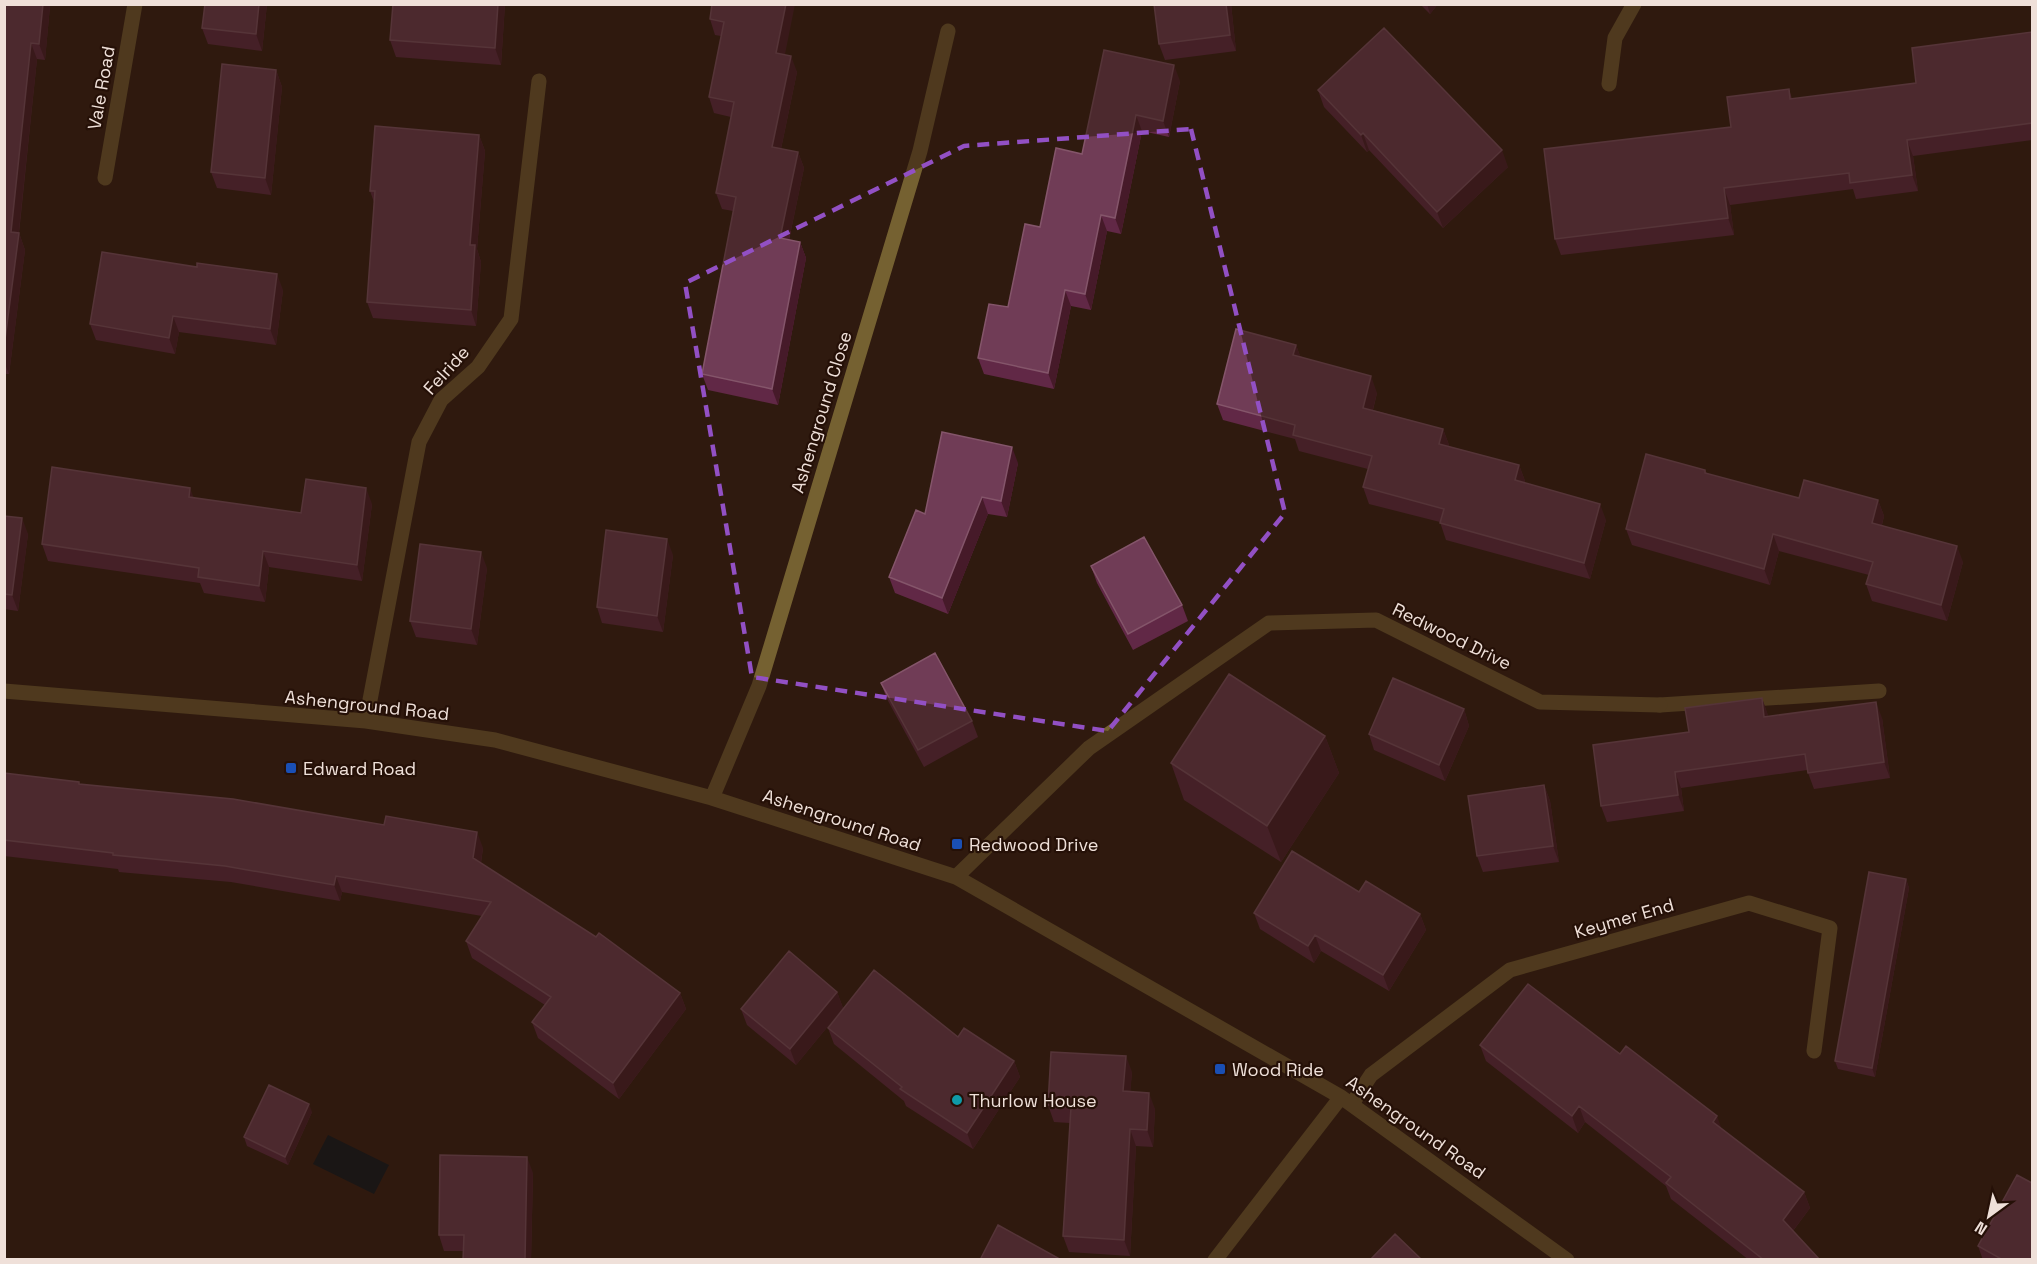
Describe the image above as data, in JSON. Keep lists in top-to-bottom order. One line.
{"streets":{"street":["Vale Road","Felride","Ashenground Close","Redwood Drive","Ashenground Road","Keymer End"]},"crossings":[["Felride","Ashenground Road"],["Ashenground Close","Ashenground Road"],["Redwood Drive","Ashenground Road"],["Ashenground Road","Keymer End"]],"places":{"transit":["Edward Road","Redwood Drive","Wood Ride"],"other":["Thurlow House"]},"north":"bottom left"}
